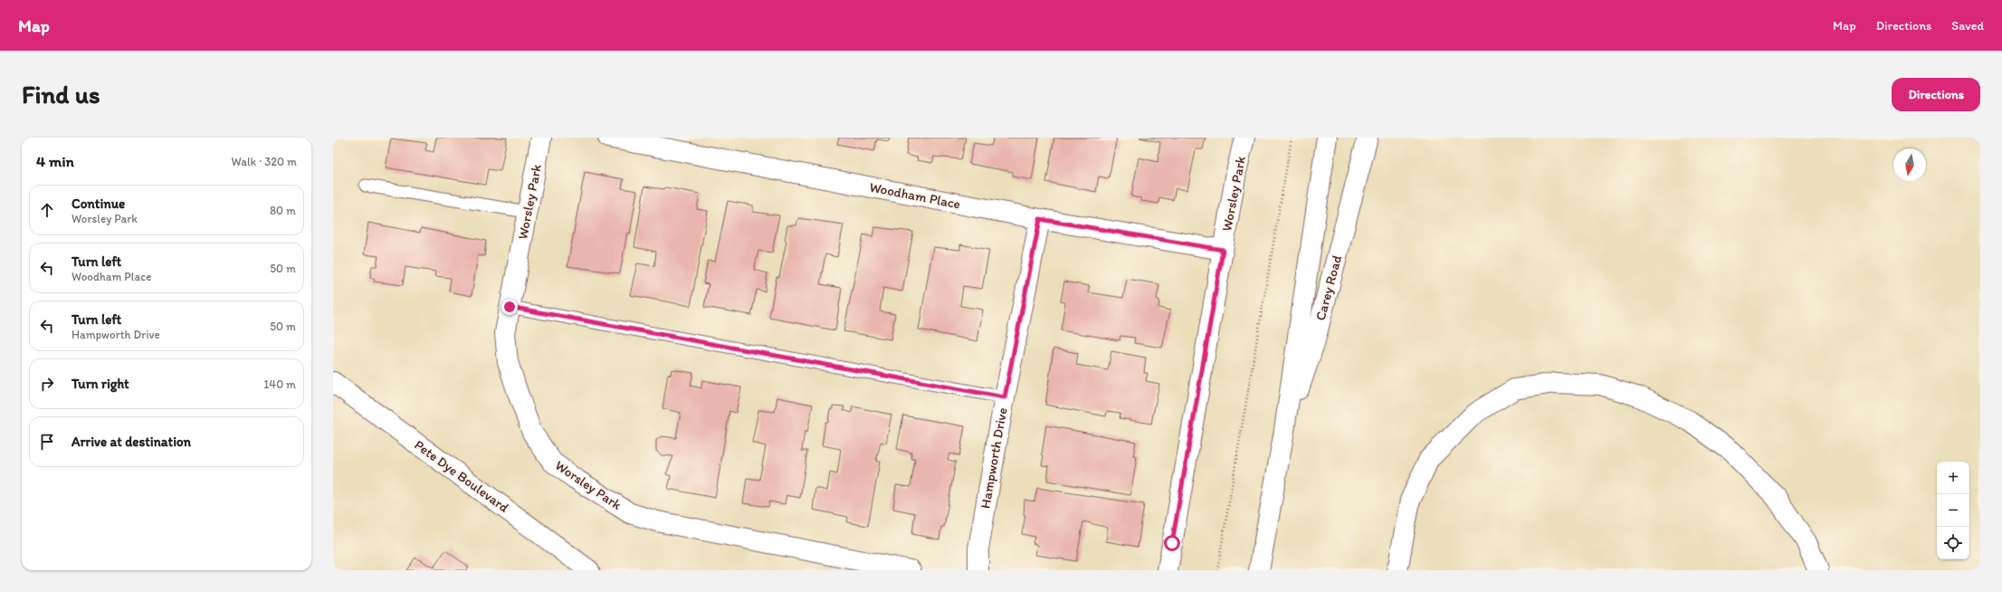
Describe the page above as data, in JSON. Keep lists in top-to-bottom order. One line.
{"streets":{"street":["Worsley Park","Woodham Place","Carey Road","Hampworth Drive","Pete Dye Boulevard"]},"crossings":[["Worsley Park","Woodham Place"],["Woodham Place","Hampworth Drive"]],"north":"bottom","page":{"header":"Map","nav":["Map","Directions","Saved"],"buttons":"Directions","title":"Find us","heading":["4 min","Walk · 320 m"],"list":[["Continue","Worsley Park","80 m"],["Turn left","Woodham Place","50 m"],["Turn left","Hampworth Drive","50 m"],["Turn right","140 m"],"Arrive at destination"],"map_buttons":["+","−"]}}
